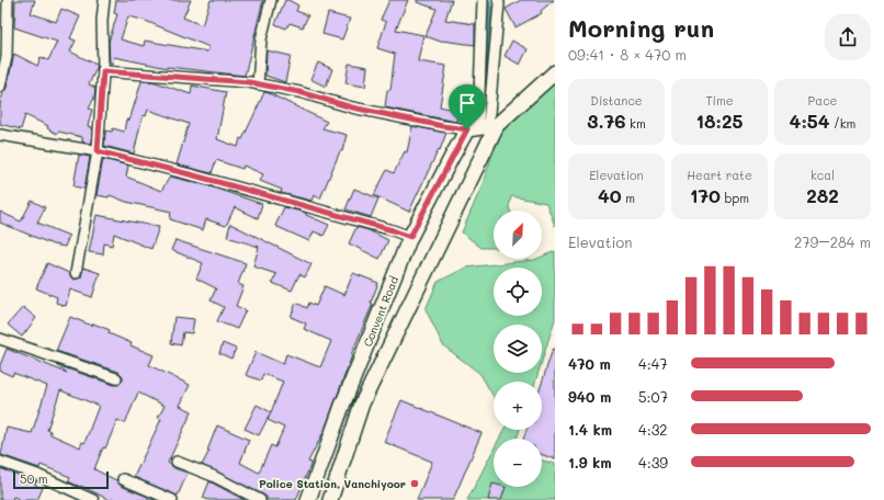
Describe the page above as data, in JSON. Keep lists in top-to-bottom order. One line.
{"streets":{"main road":["Convent Road"]},"places":["Police Station, Vanchiyoor"],"scale_bar":"50 m","north":"top right","page":{"heading":["Morning run","09:41 · 8 × 470 m"],"stats":[["Distance","3.76 km"],["Time","18:25"],["Pace","4:54 /km"],["Elevation","40 m"],["Heart rate","170 bpm"],["kcal","282"]],"map_buttons":["+","−"],"chart":["Elevation","279–284 m"],"list":[{"name":"470 m","note":"4:47"},{"name":"940 m","note":"5:07"},{"name":"1.4 km","note":"4:32"},{"name":"1.9 km","note":"4:39"}],"scale":"50 m"}}
